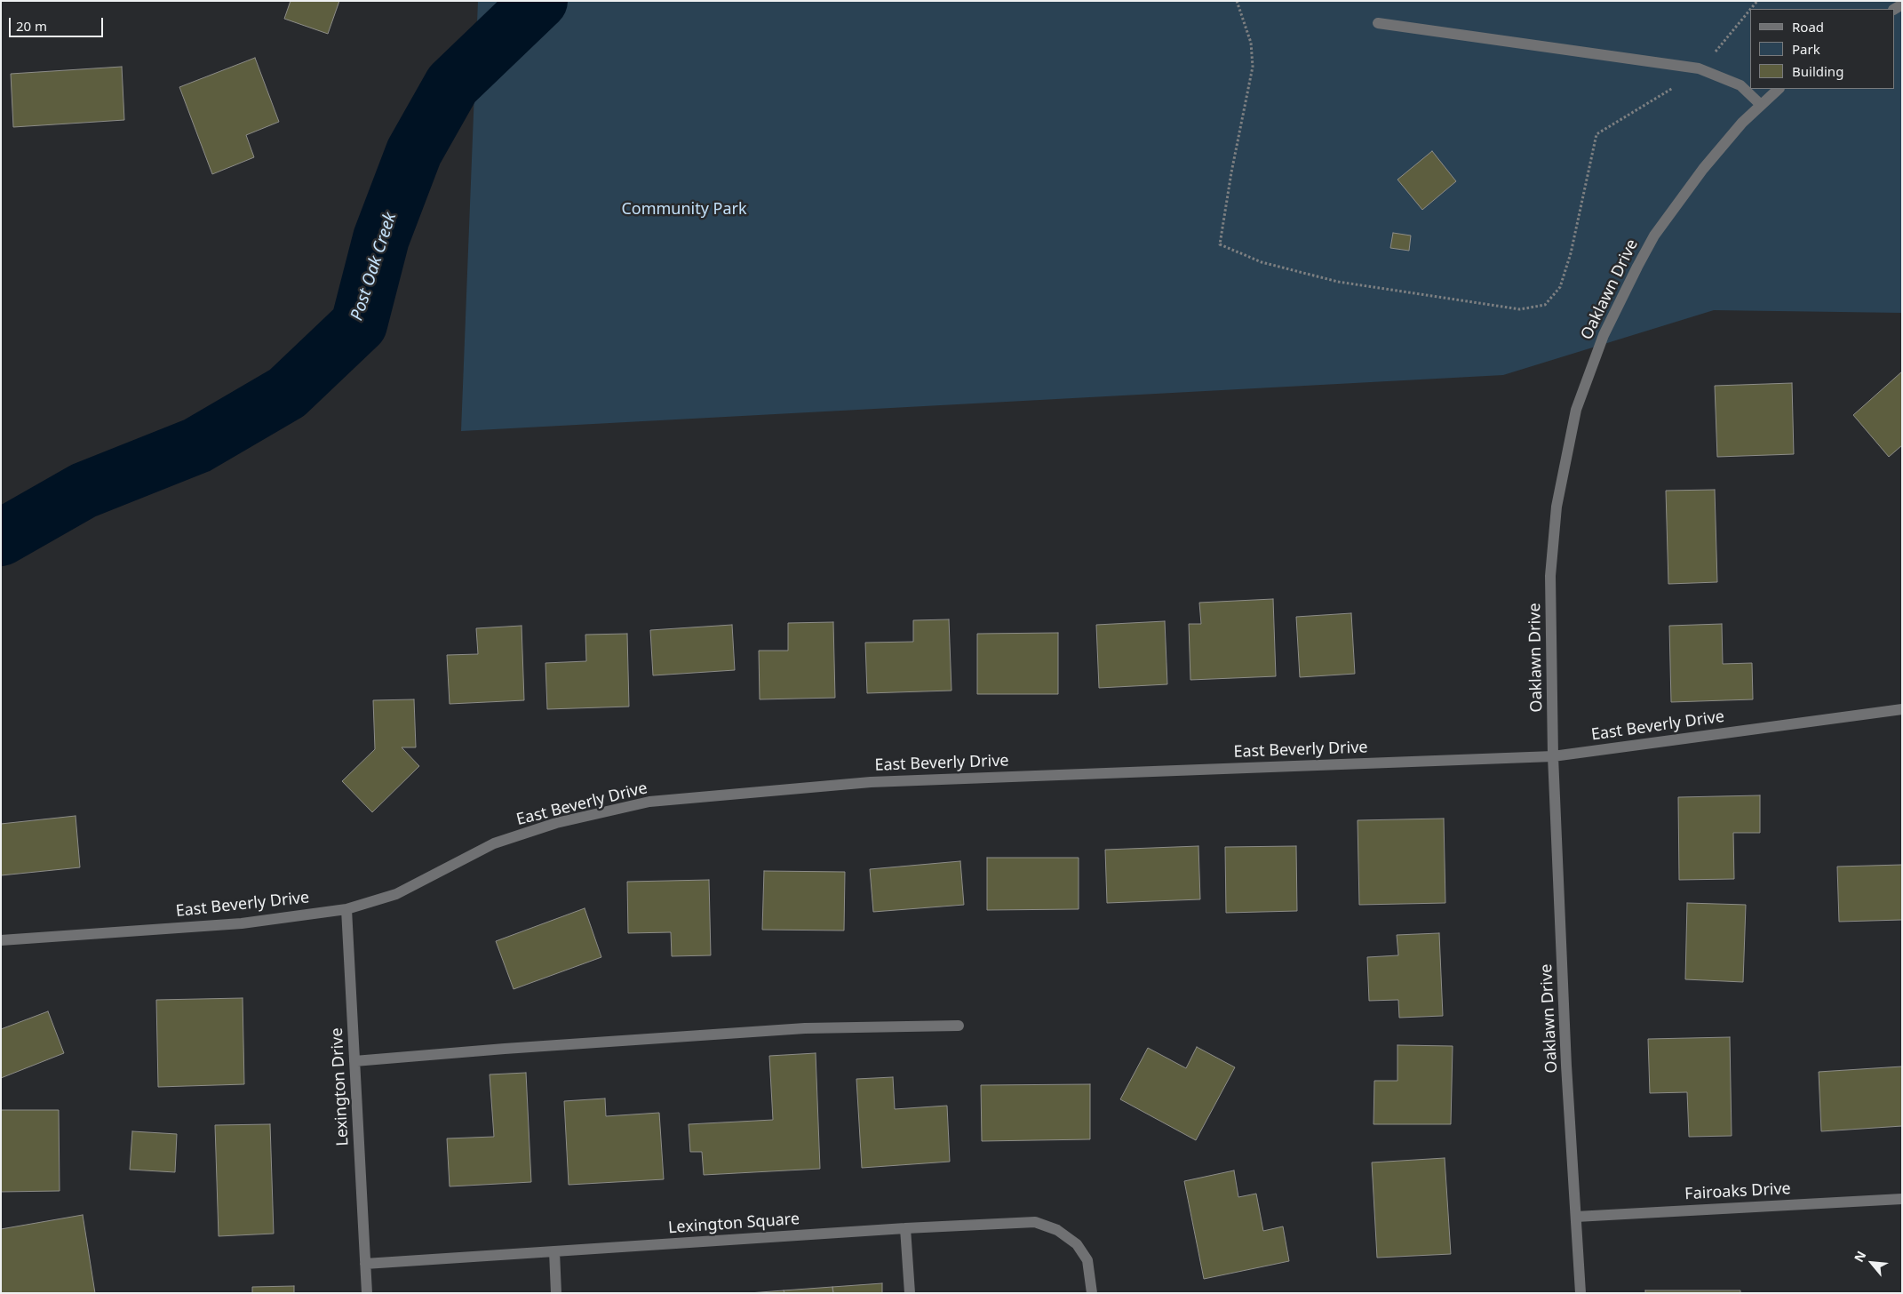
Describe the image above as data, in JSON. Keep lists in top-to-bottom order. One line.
{"streets":{"street":["Oaklawn Drive","East Beverly Drive","Lexington Drive","Fairoaks Drive","Lexington Square"]},"crossings":[["Oaklawn Drive","East Beverly Drive"],["Oaklawn Drive","Fairoaks Drive"],["East Beverly Drive","Lexington Drive"],["Lexington Drive","Lexington Square"]],"water":["Post Oak Creek"],"parks":["Community Park"],"legend":["Road","Park","Building"],"scale_bar":"20 m","north":"top left"}
